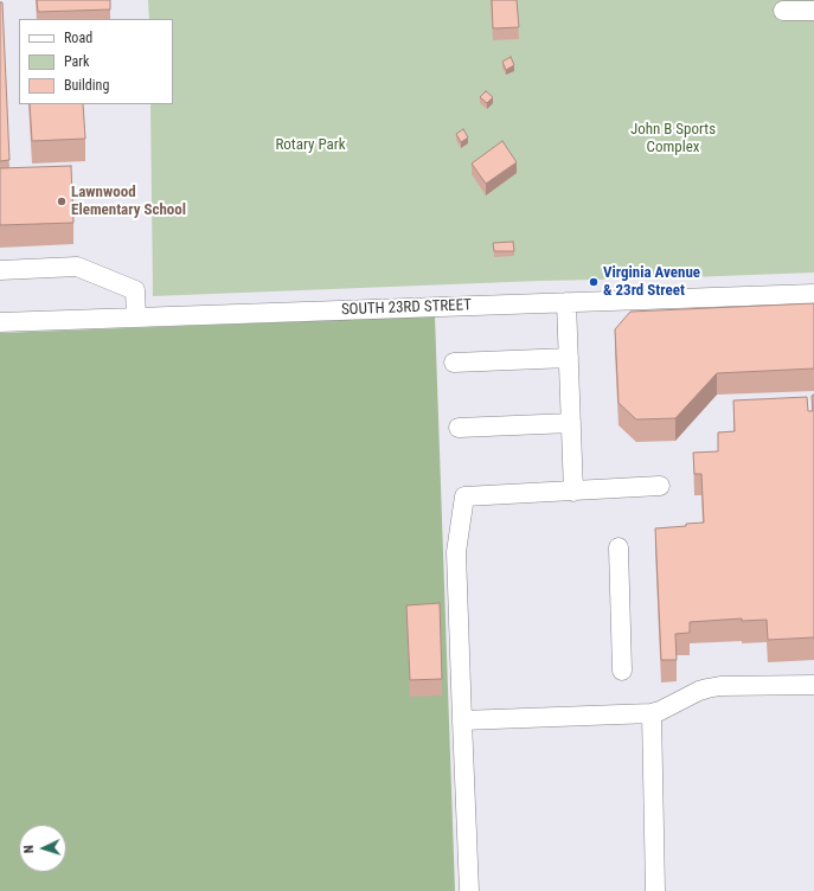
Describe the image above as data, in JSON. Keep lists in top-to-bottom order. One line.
{"streets":{"street":["SOUTH 23RD STREET"]},"parks":["John B Sports Complex","Rotary Park"],"places":["Lawnwood Elementary School","Virginia Avenue & 23rd Street"],"legend":["Road","Park","Building"],"north":"left"}
